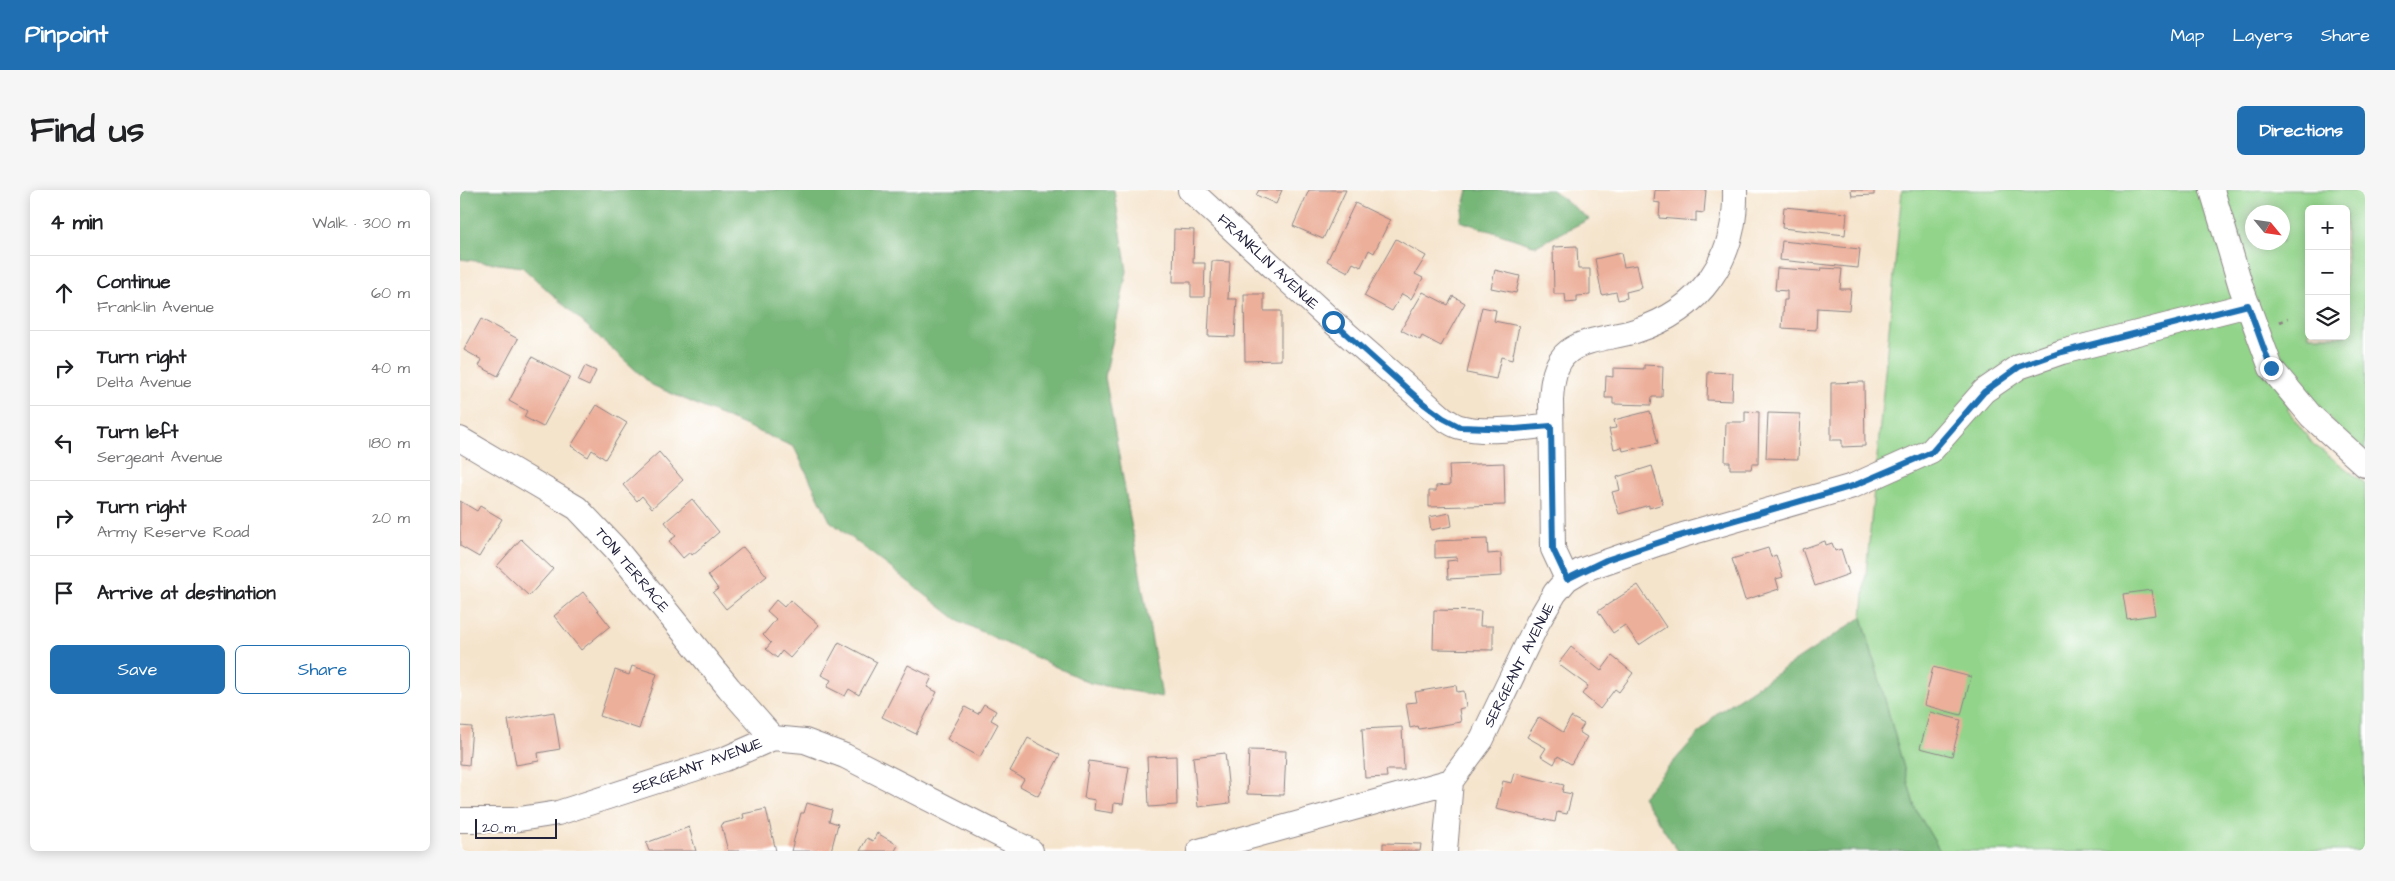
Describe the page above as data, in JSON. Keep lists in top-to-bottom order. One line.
{"streets":{"street":["FRANKLIN AVENUE","TONI TERRACE","SERGEANT AVENUE"]},"crossings":[["TONI TERRACE","SERGEANT AVENUE"]],"scale_bar":"20 m","north":"bottom right","page":{"header":"Pinpoint","nav":["Map","Layers","Share"],"title":"Find us","buttons":["Directions",["Save","Share"]],"heading":["4 min","Walk · 300 m"],"map_buttons":["+","−"],"list":[["Continue","Franklin Avenue","60 m"],["Turn right","Delta Avenue","40 m"],["Turn left","Sergeant Avenue","180 m"],["Turn right","Army Reserve Road","20 m"],"Arrive at destination"],"scale":"20 m"}}
